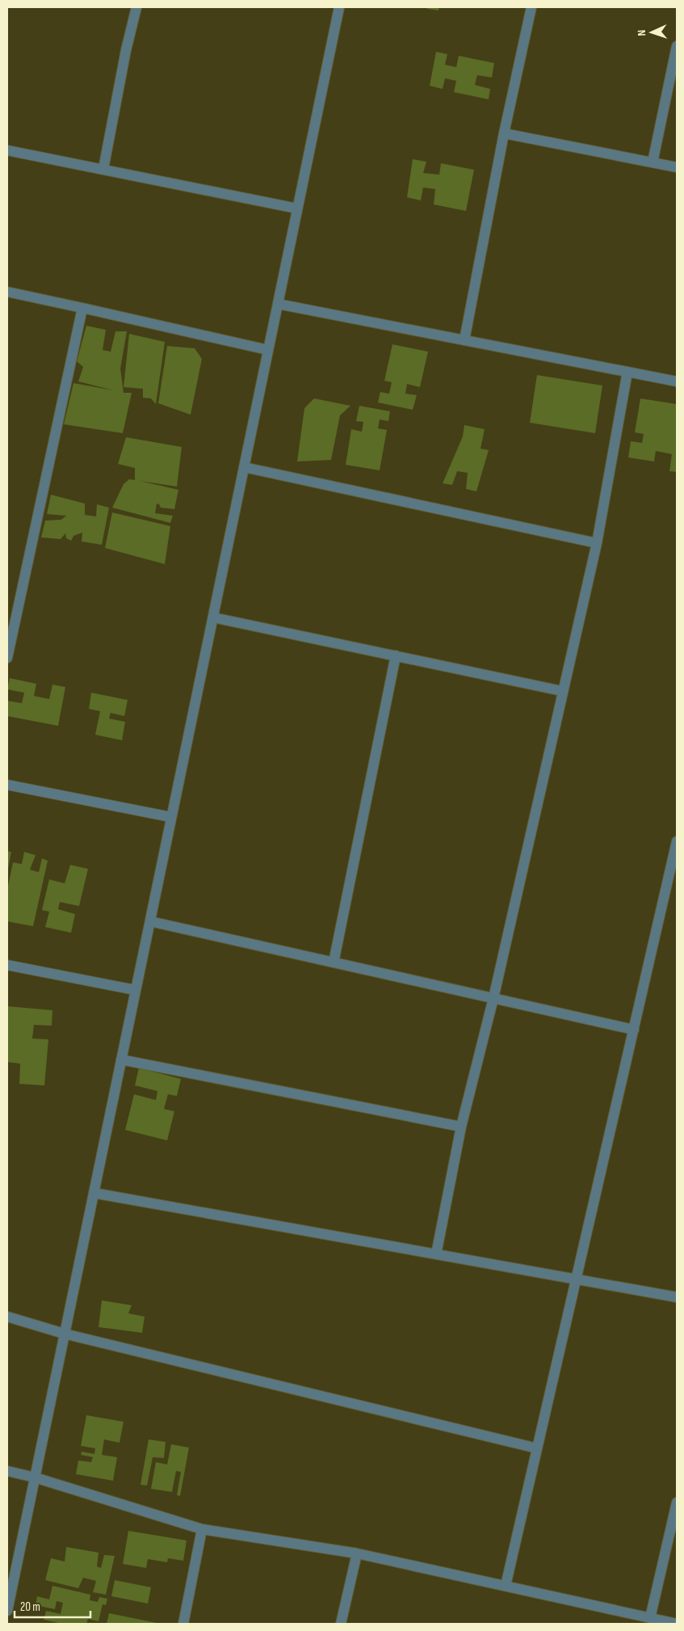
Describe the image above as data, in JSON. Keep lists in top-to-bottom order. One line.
{"scale_bar":"20 m","north":"left"}
